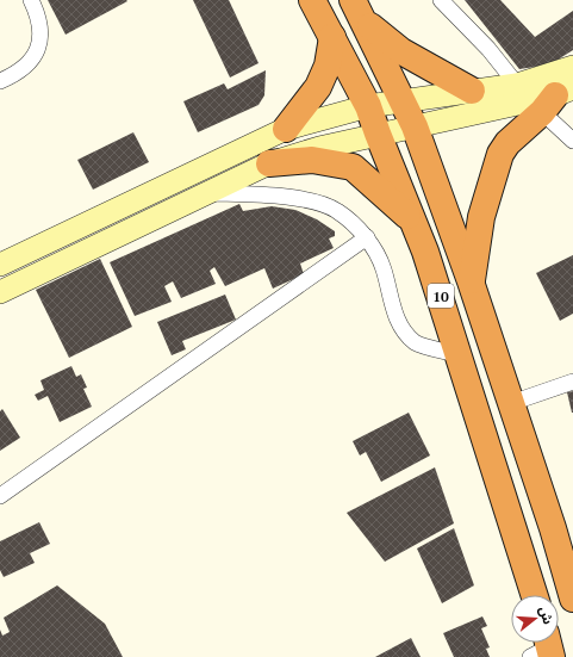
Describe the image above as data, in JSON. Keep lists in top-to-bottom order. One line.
{"streets":{"highway":["10"]},"north":"right"}
